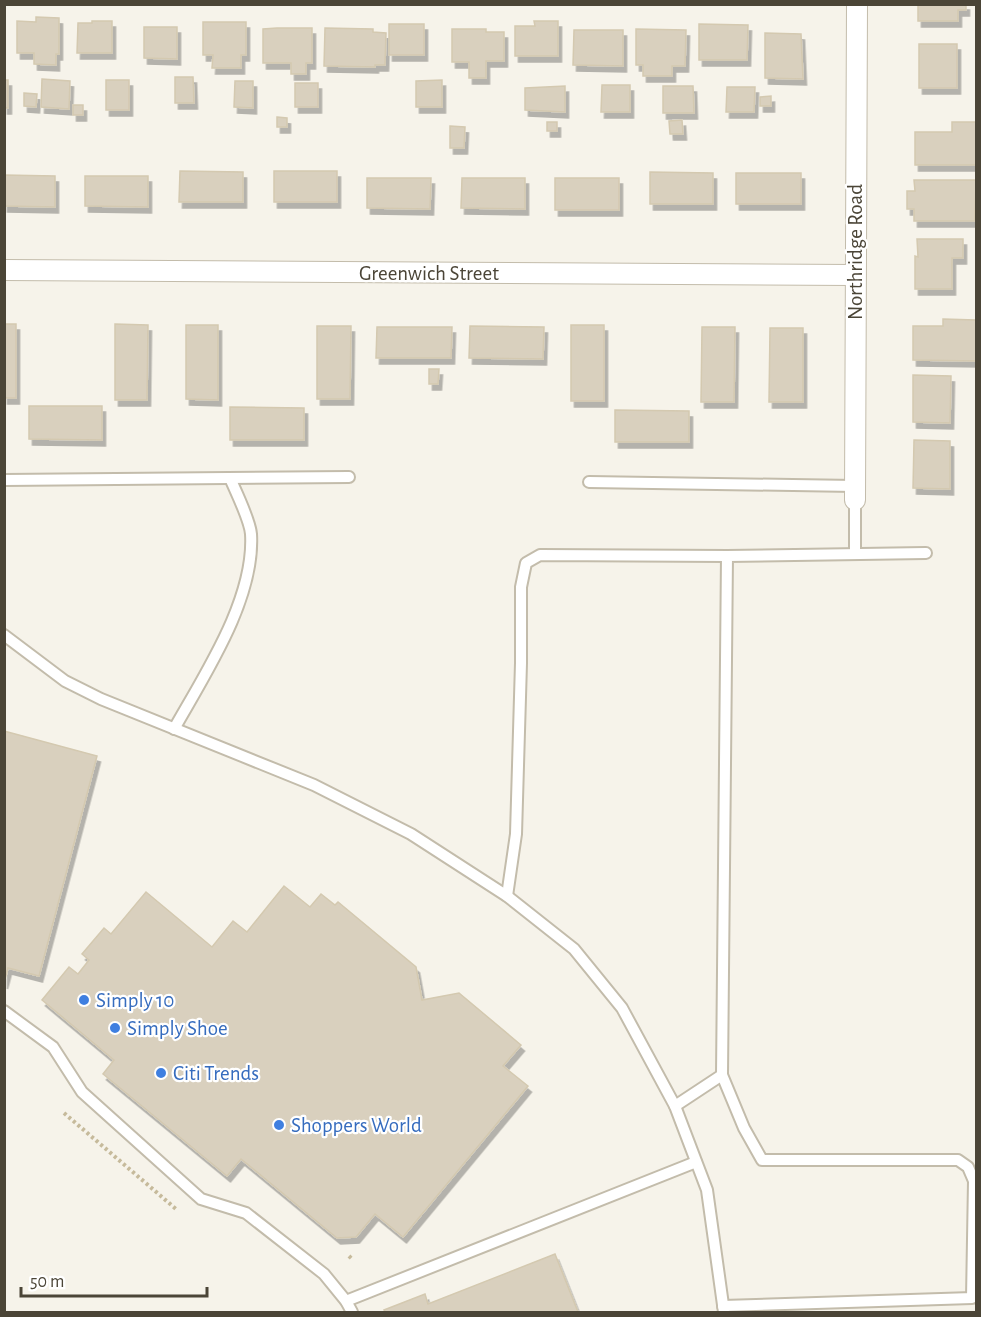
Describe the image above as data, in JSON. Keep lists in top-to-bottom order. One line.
{"streets":{"street":["Northridge Road","Greenwich Street"]},"crossings":[["Northridge Road","Greenwich Street"]],"places":["Simply 10","Simply Shoe","Citi Trends","Shoppers World"],"scale_bar":"50 m"}
